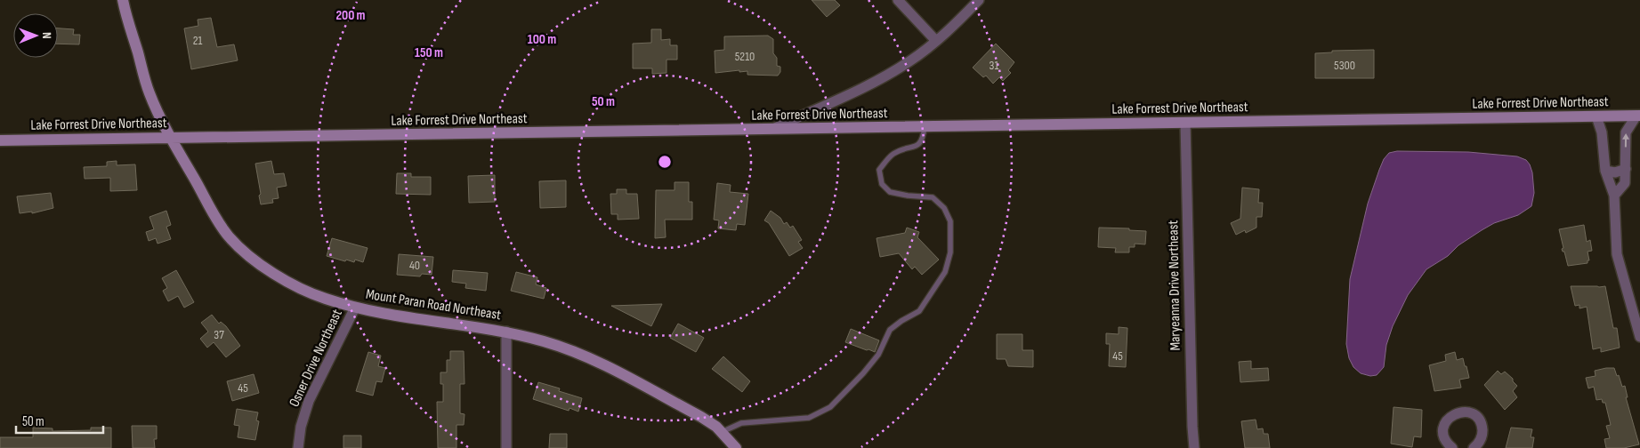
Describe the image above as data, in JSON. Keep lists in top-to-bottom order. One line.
{"streets":{"street":["Lake Forrest Drive Northeast","Maryeanna Drive Northeast","Mount Paran Road Northeast","Osner Drive Northeast"]},"crossings":[["Lake Forrest Drive Northeast","Maryeanna Drive Northeast"],["Lake Forrest Drive Northeast","Mount Paran Road Northeast"],["Mount Paran Road Northeast","Osner Drive Northeast"]],"house_numbers":["21","5210","31","5300","40","37","45","45"],"scale_bar":"50 m","north":"right","rings":["200 m","100 m","150 m","50 m"]}
